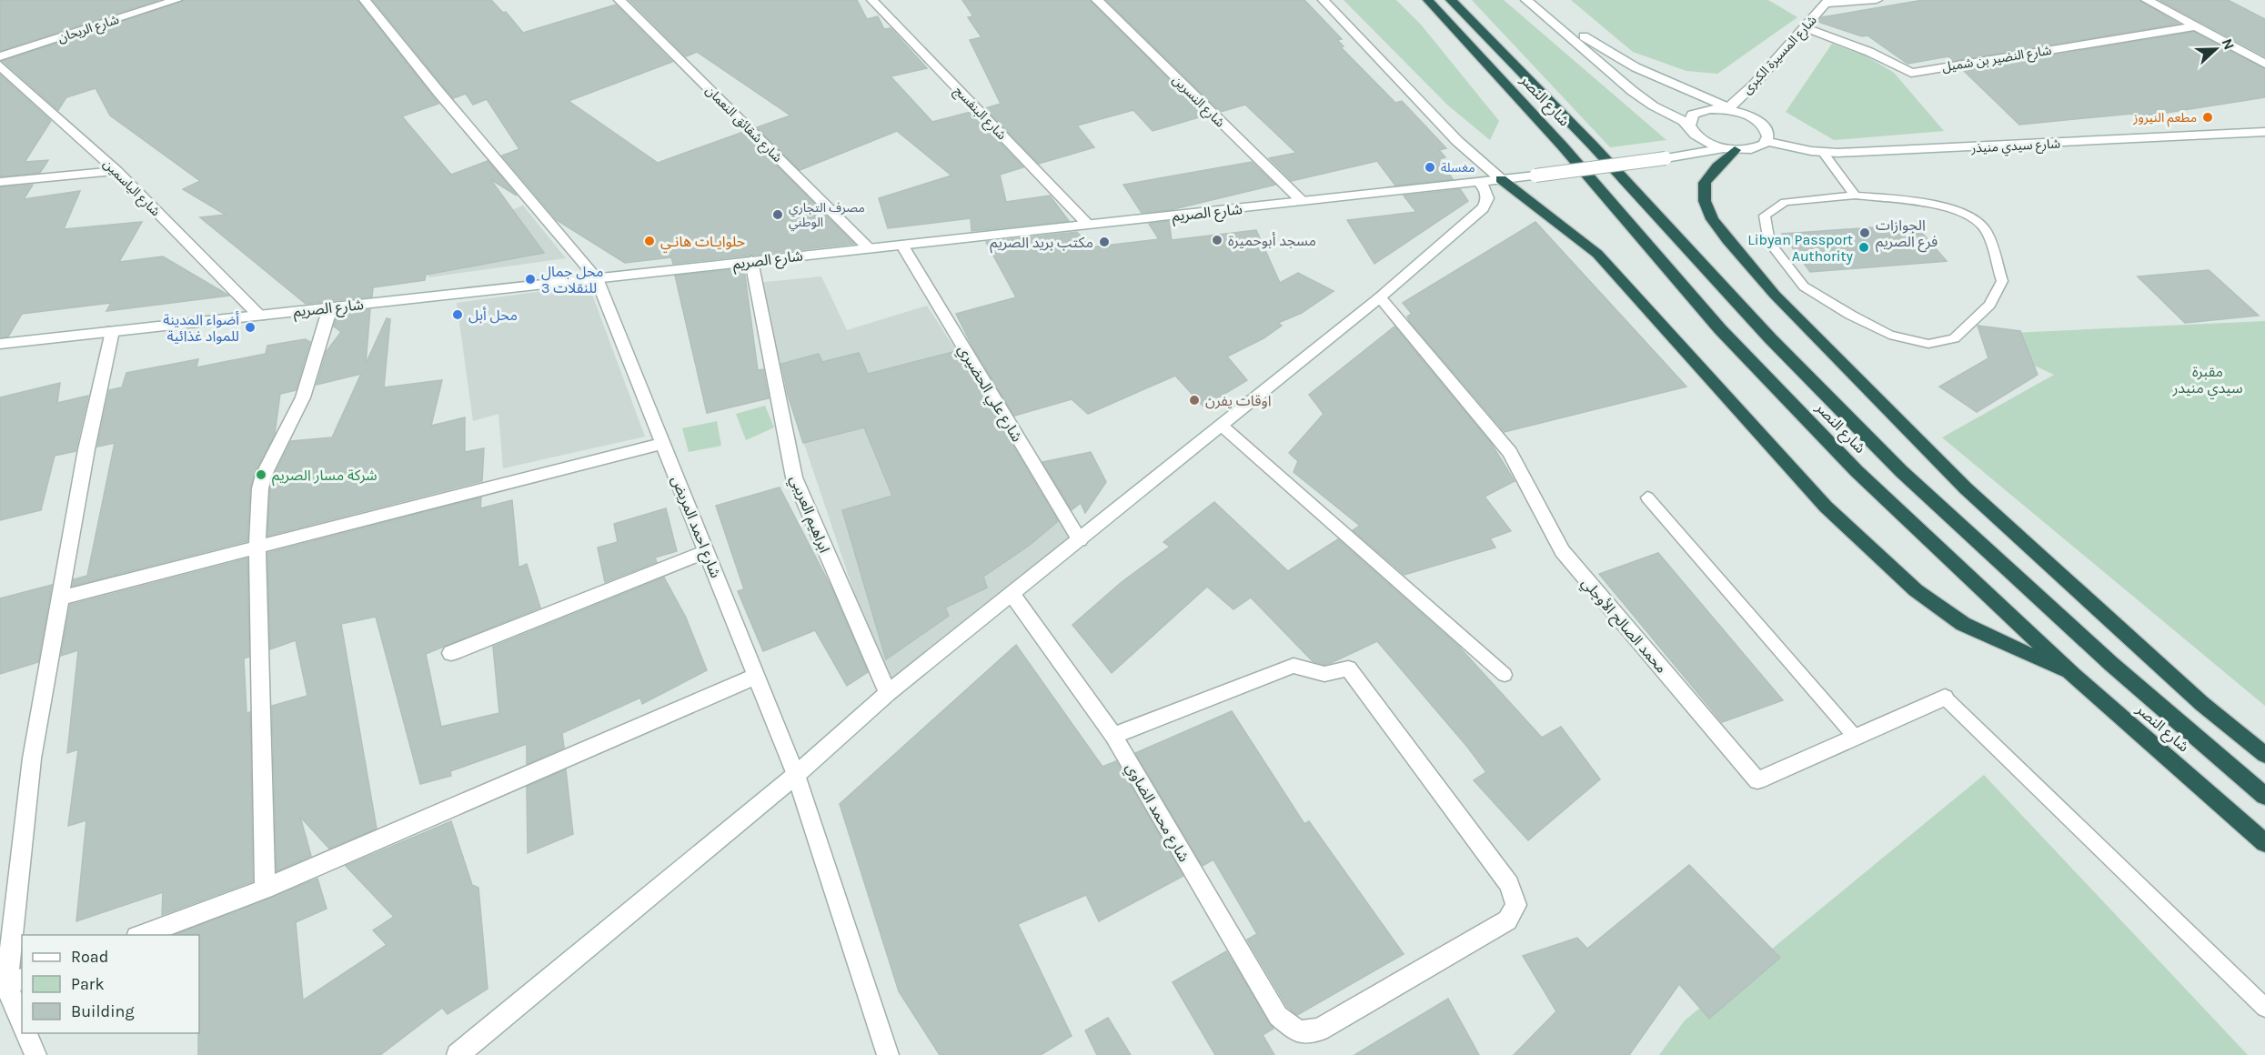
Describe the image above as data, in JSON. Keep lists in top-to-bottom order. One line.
{"streets":{"highway":["شارع النصر"],"street":["شارع الريحان","شارع المسيرة الكبرى","شارع النضير بن شميل","شارع النسرين","شارع البنفسج","شارع شقائق النعمان","شارع سيدي منيذر","شارع الياسمين","شارع الصريم","شارع علي الحضيري","ابراهيم العريبي","شارع احمد المريض","محمد الصالح الأوجلي","شارع محمد الضاوي"]},"crossings":[["شارع المسيرة الكبرى","شارع النضير بن شميل"],["شارع النسرين","شارع الصريم"],["شارع البنفسج","شارع الصريم"],["شارع شقائق النعمان","شارع الصريم"],["شارع سيدي منيذر","شارع الصريم"],["شارع الياسمين","شارع الصريم"],["شارع الصريم","شارع علي الحضيري"],["شارع الصريم","ابراهيم العريبي"],["شارع الصريم","شارع احمد المريض"]],"parks":["مقبرة سيدي منيدر"],"places":["مطعم النيروز","مغسلة","مصرف التجاري الوطني","الجوازات فرع الصريم","مسجد أبوحميرة","حلوايـات هانـي","مكتب بريد الصريم","Libyan Passport Authority","محل جمال 3 للنقلات","محل أبل","أضواء المدينة للمواد غذائية","اوقات يفرن","شركة مسار الصريم"],"legend":["Road","Park","Building"],"north":"right"}
